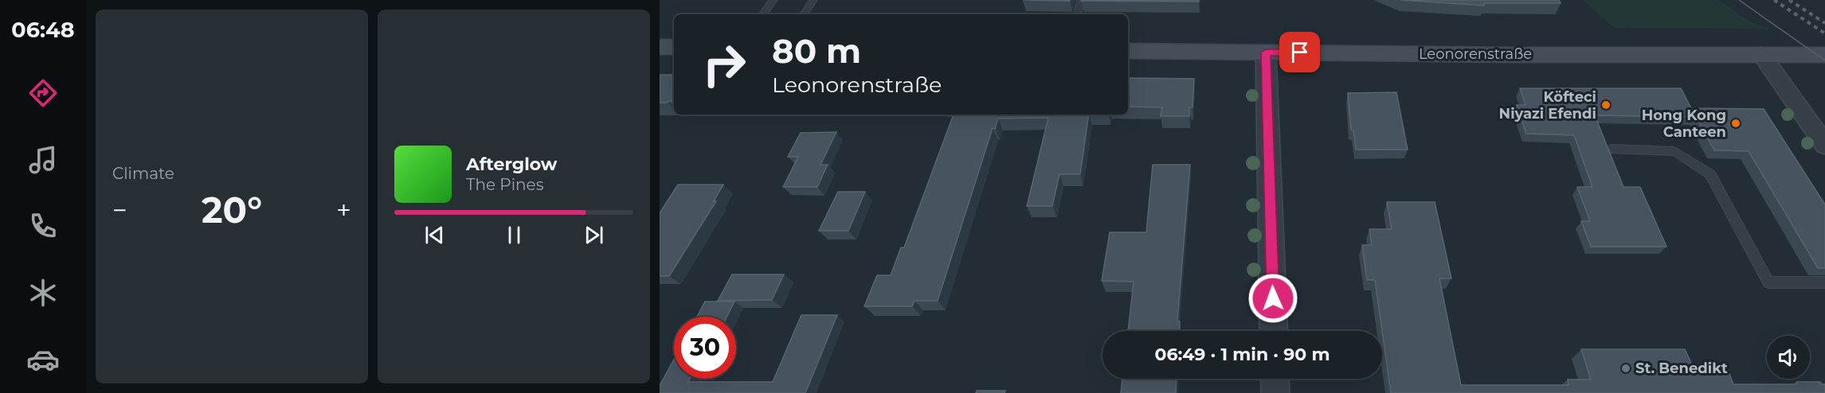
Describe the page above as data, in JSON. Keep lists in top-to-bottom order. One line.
{"streets":{"main road":["Leonorenstraße"]},"places":["Köfteci Niyazi Efendi","Hong Kong Canteen","St. Benedikt"],"page":{"tabs":"06:48","tile":"Climate","turn":["80 m","Leonorenstraße"],"song":["Afterglow","The Pines"],"heat":["−","20°","+"],"limit":"30","trip":"06:49 · 1 min · 90 m"}}
